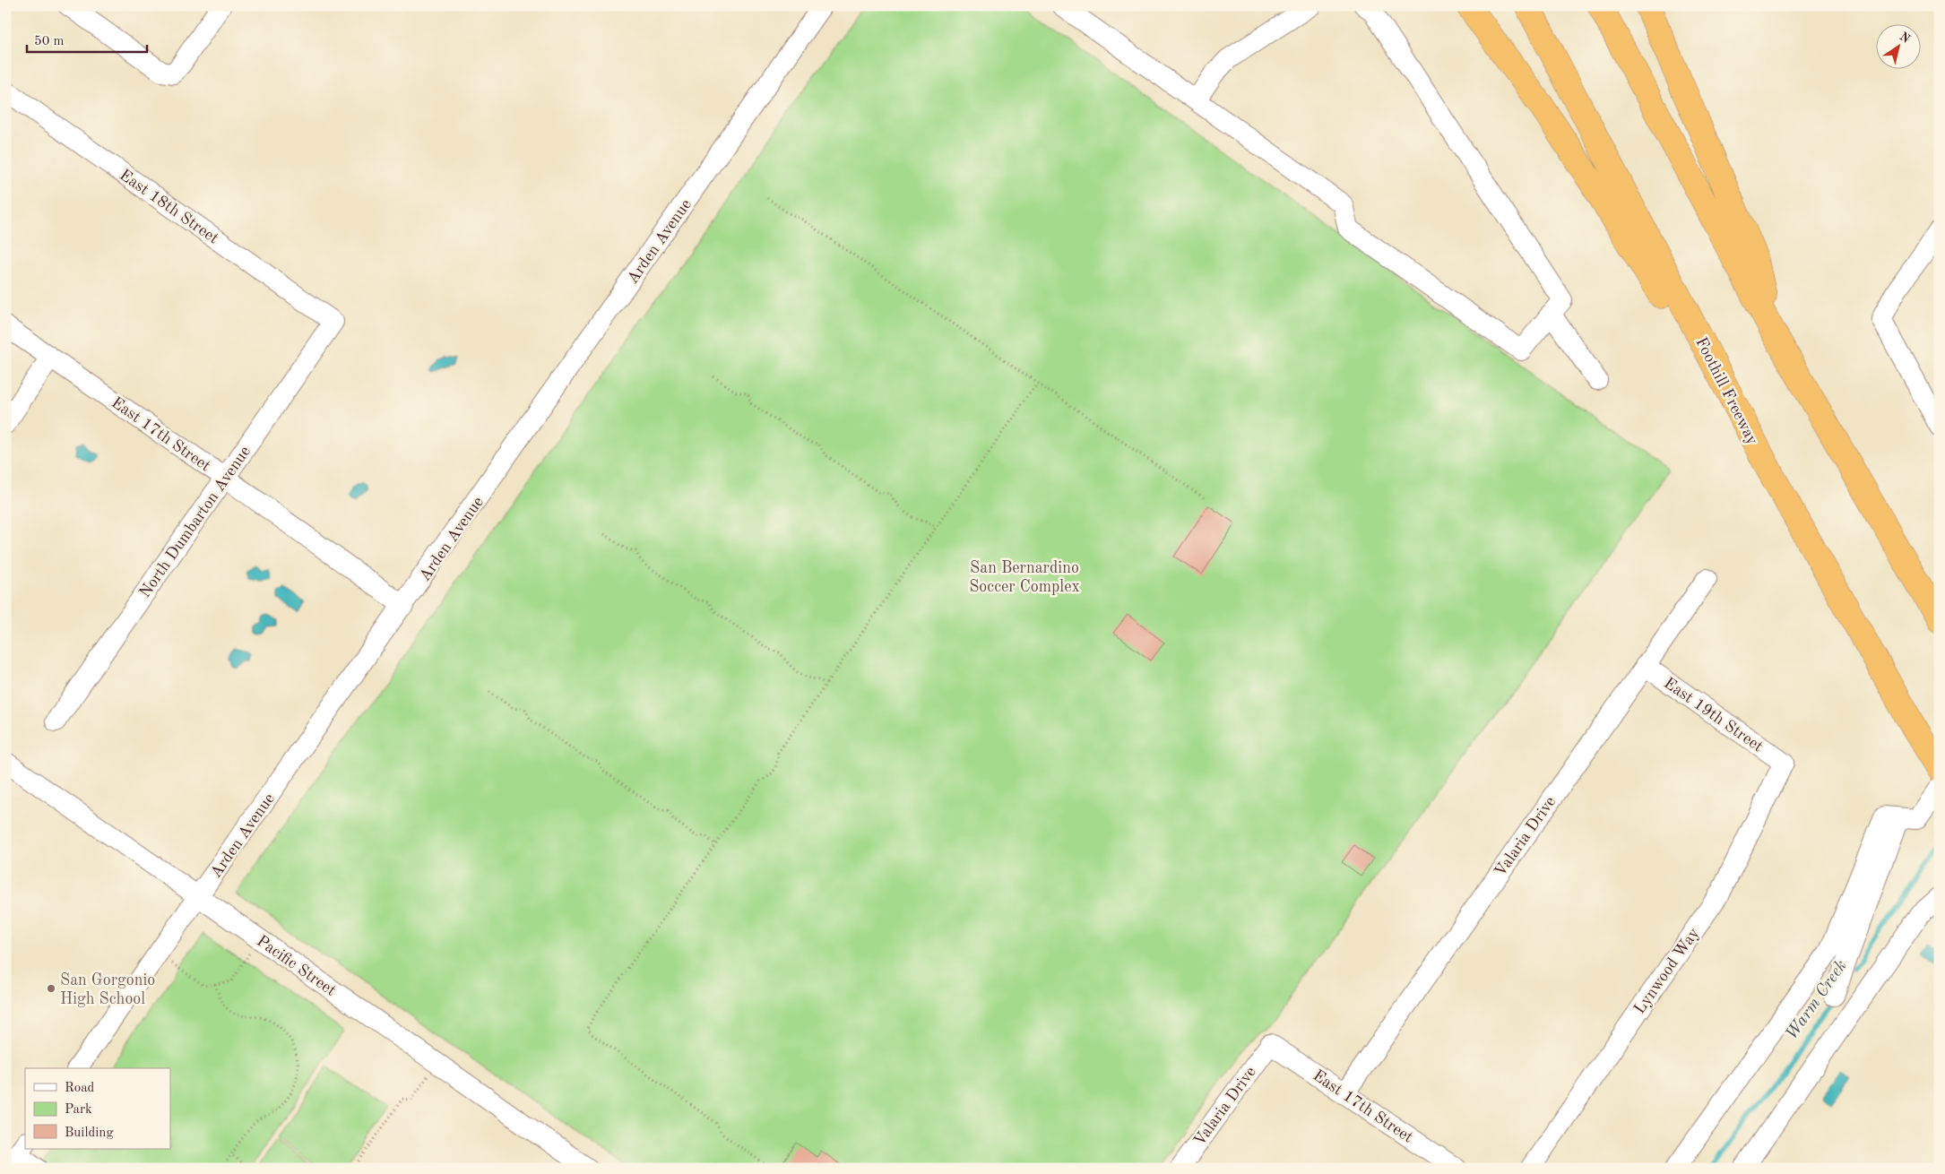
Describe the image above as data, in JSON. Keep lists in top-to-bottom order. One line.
{"streets":{"highway":["Foothill Freeway"],"street":["East 18th Street","Arden Avenue","East 17th Street","North Dumbarton Avenue","East 19th Street","Valaria Drive","Pacific Street","Lynwood Way"]},"crossings":[["East 18th Street","North Dumbarton Avenue"],["Arden Avenue","East 17th Street"],["Arden Avenue","Pacific Street"],["East 17th Street","North Dumbarton Avenue"],["East 17th Street","Valaria Drive"],["East 19th Street","Valaria Drive"],["East 19th Street","Lynwood Way"]],"water":["Warm Creek"],"parks":["San Bernardino Soccer Complex"],"places":["San Gorgonio High School"],"legend":["Road","Park","Building"],"scale_bar":"50 m","north":"top right"}
